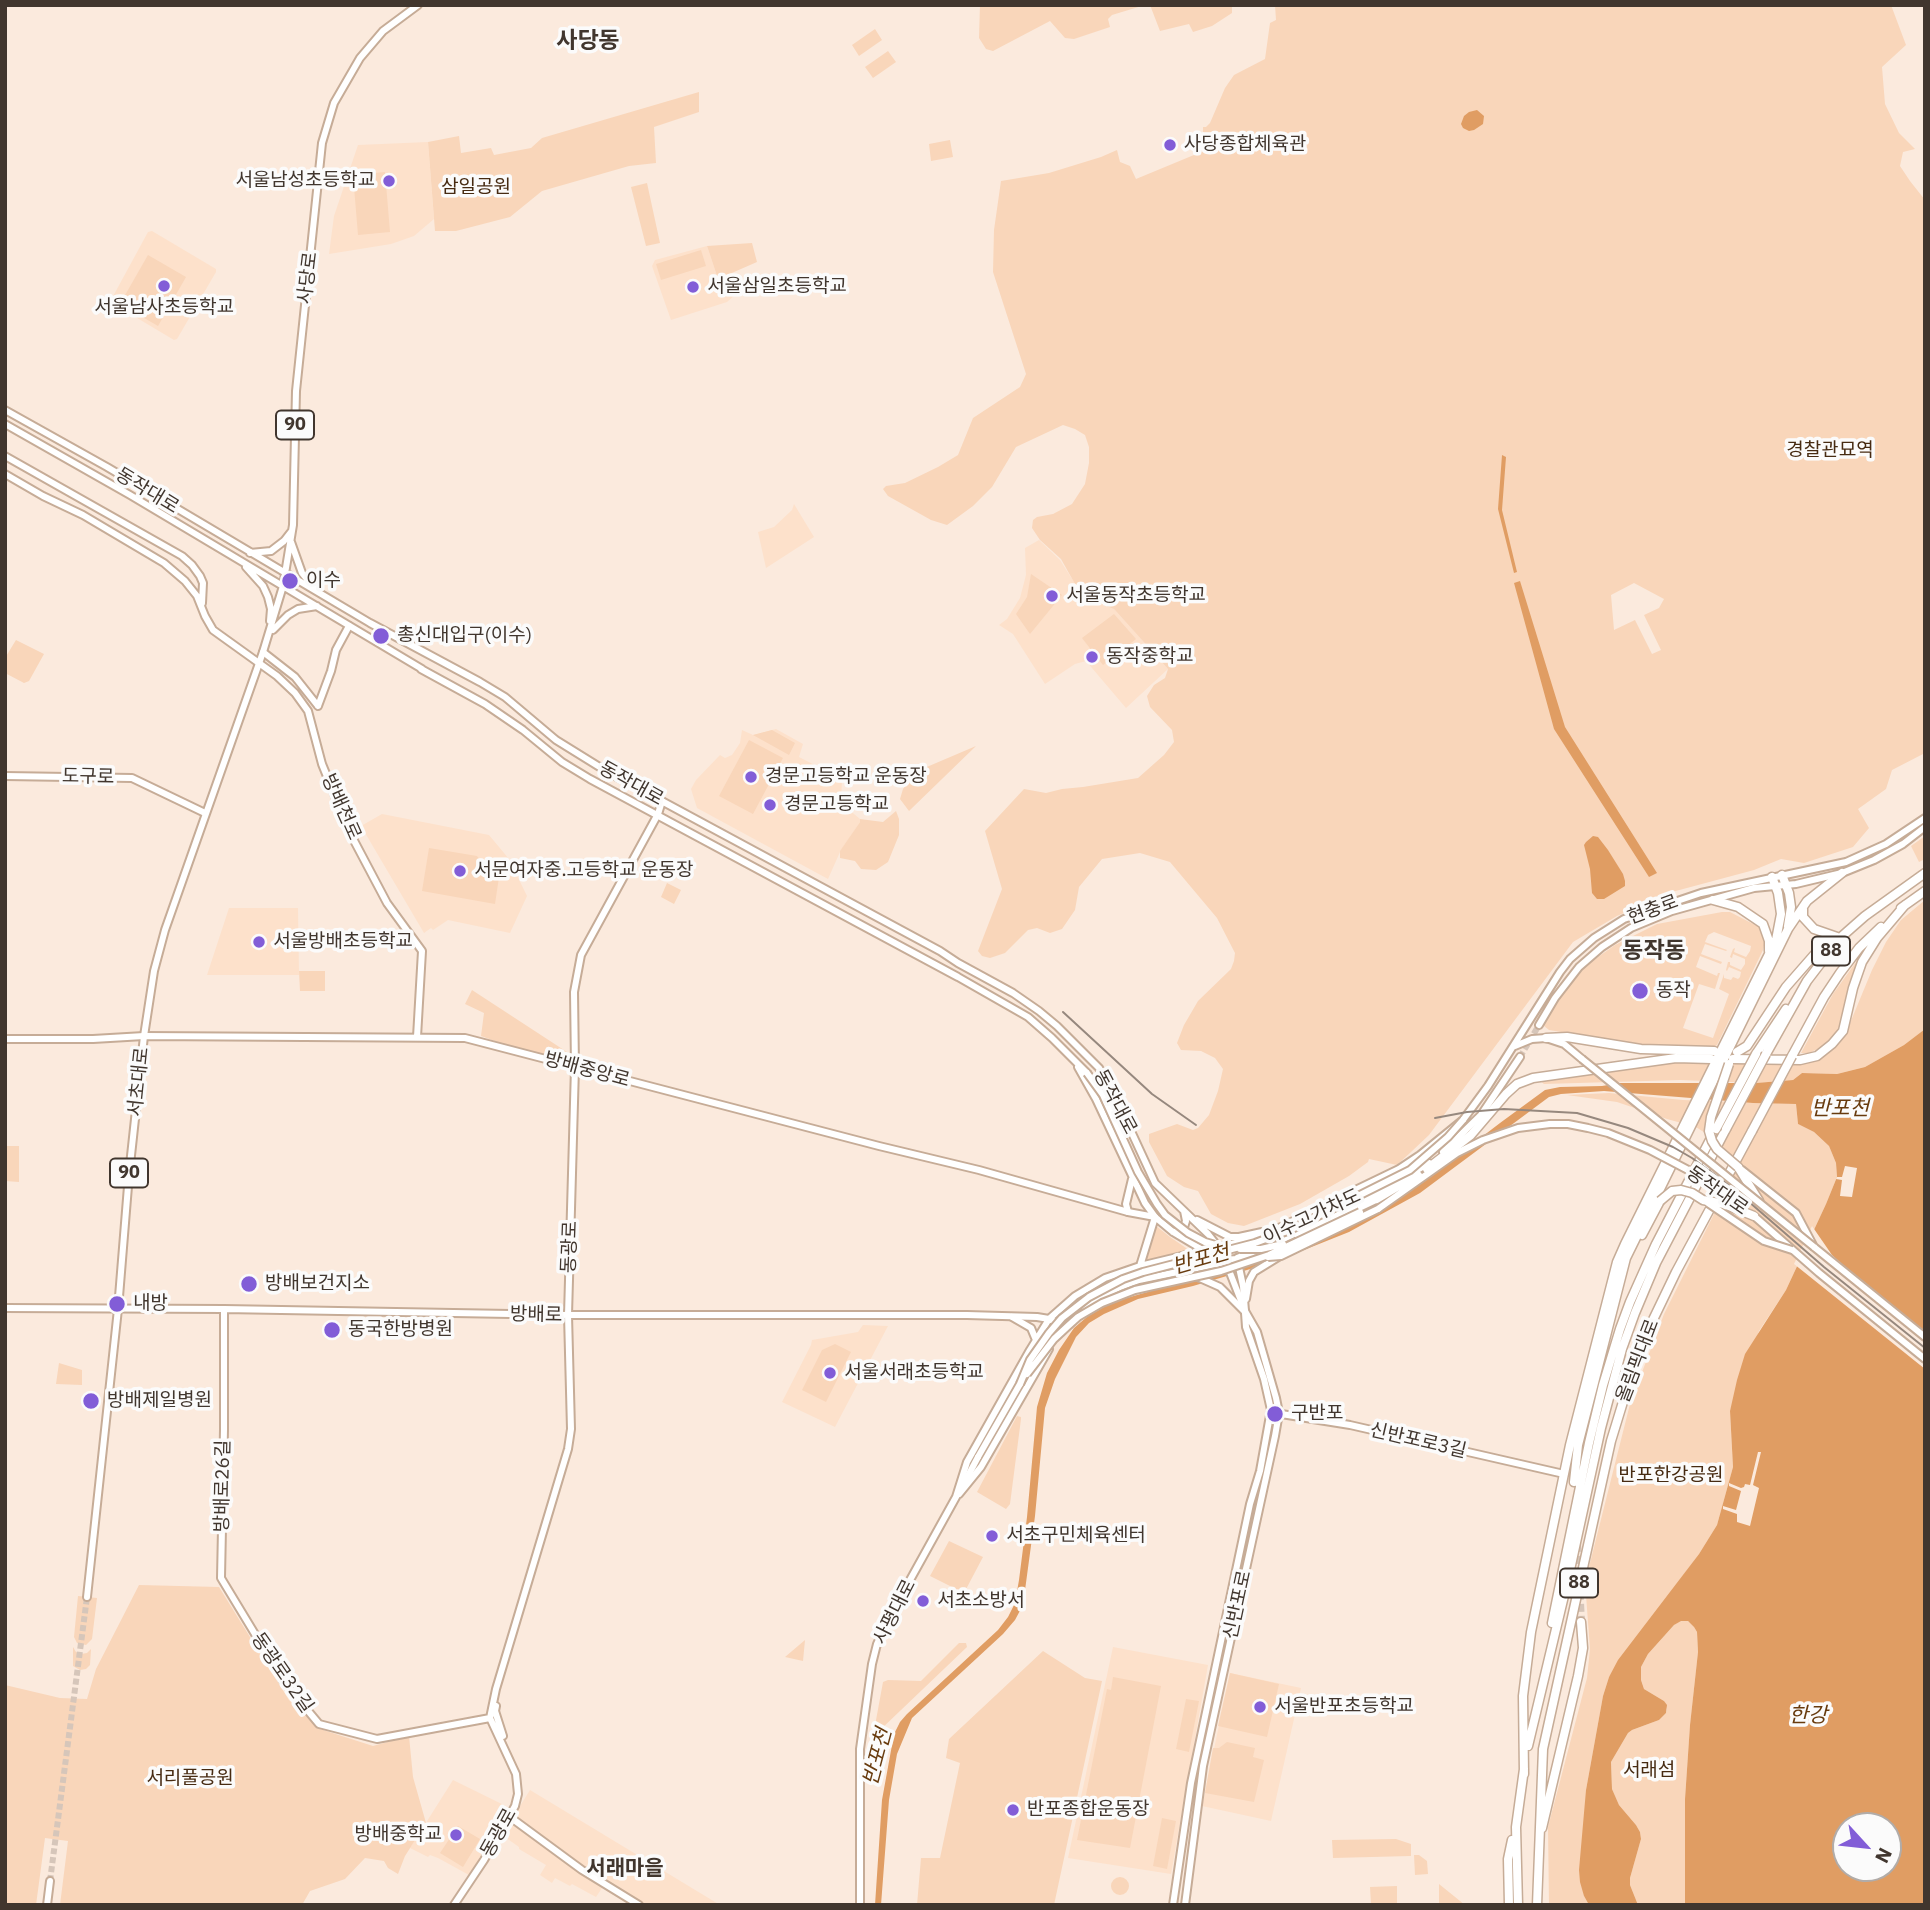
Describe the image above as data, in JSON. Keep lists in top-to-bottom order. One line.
{"streets":{"highway":["88","올림픽대로"],"main road":["사당로","90","동작대로","도구로","방배천로","현충로","방배중앙로","서초대로","이수고가차도","동광로","방배로","신반포로3길","방배로26길","신반포로","사평대로","동광로32길"]},"crossings":[["사당로","동작대로"],["사당로","서초대로"],["동작대로","현충로"],["동작대로","방배중앙로"],["동작대로","서초대로"],["동작대로","이수고가차도"],["동작대로","동광로"],["동작대로","신반포로"],["동작대로","사평대로"],["도구로","서초대로"],["방배천로","방배중앙로"],["방배천로","서초대로"],["현충로","이수고가차도"],["방배중앙로","서초대로"],["방배중앙로","동광로"],["서초대로","방배로"],["이수고가차도","사평대로"],["동광로","방배로"],["동광로","동광로32길"],["방배로","방배로26길"],["방배로","사평대로"],["신반포로3길","신반포로"],["방배로26길","동광로32길"],["신반포로","사평대로"]],"districts":["사당동","동작동","서래마을"],"water":["반포천","한강"],"parks":["삼일공원","경찰관묘역","반포한강공원","서래섬","서리풀공원"],"places":["사당종합체육관","서울남성초등학교","서울남사초등학교","서울삼일초등학교","이수","서울동작초등학교","총신대입구(이수)","동작중학교","경문고등학교 운동장","경문고등학교","서문여자중.고등학교 운동장","서울방배초등학교","동작","방배보건지소","내방","동국한방병원","서울서래초등학교","방배제일병원","구반포","서초구민체육센터","서초소방서","서울반포초등학교","반포종합운동장","방배중학교"],"north":"bottom right"}
